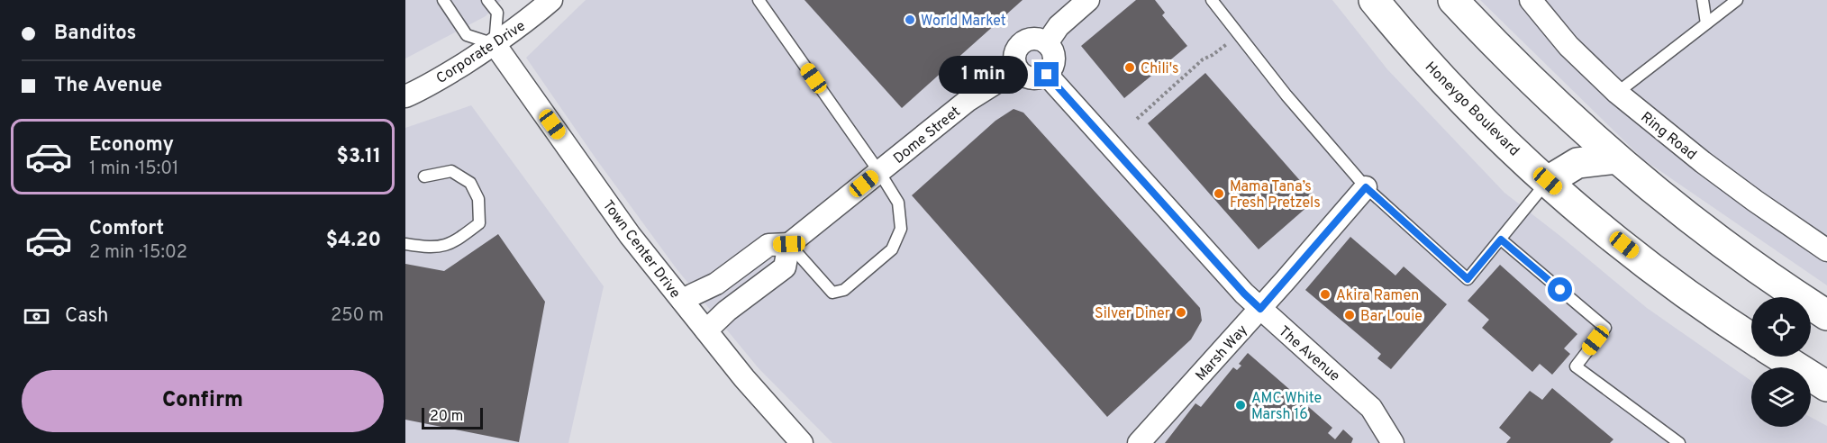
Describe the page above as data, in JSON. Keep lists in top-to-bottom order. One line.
{"streets":{"main road":["Honeygo Boulevard"],"street":["Corporate Drive","Dome Street","Ring Road","Town Center Drive","Marsh Way","The Avenue"]},"crossings":[["Corporate Drive","Town Center Drive"],["Dome Street","Town Center Drive"],["Dome Street","The Avenue"],["Marsh Way","The Avenue"]],"places":["World Market","Chili's","Mama Tana’s Fresh Pretzels","Akira Ramen","Silver Diner","Bar Louie","AMC White Marsh 16"],"scale_bar":"20 m","page":{"banner":["Banditos","The Avenue"],"bubble":"1 min","list":[{"name":"Economy","note":"1 min · 15:01","value":"$3.11"},{"name":"Comfort","note":"2 min · 15:02","value":"$4.20"}],"pay":["Cash","250 m"],"buttons":"Confirm","scale":"20 m"}}
